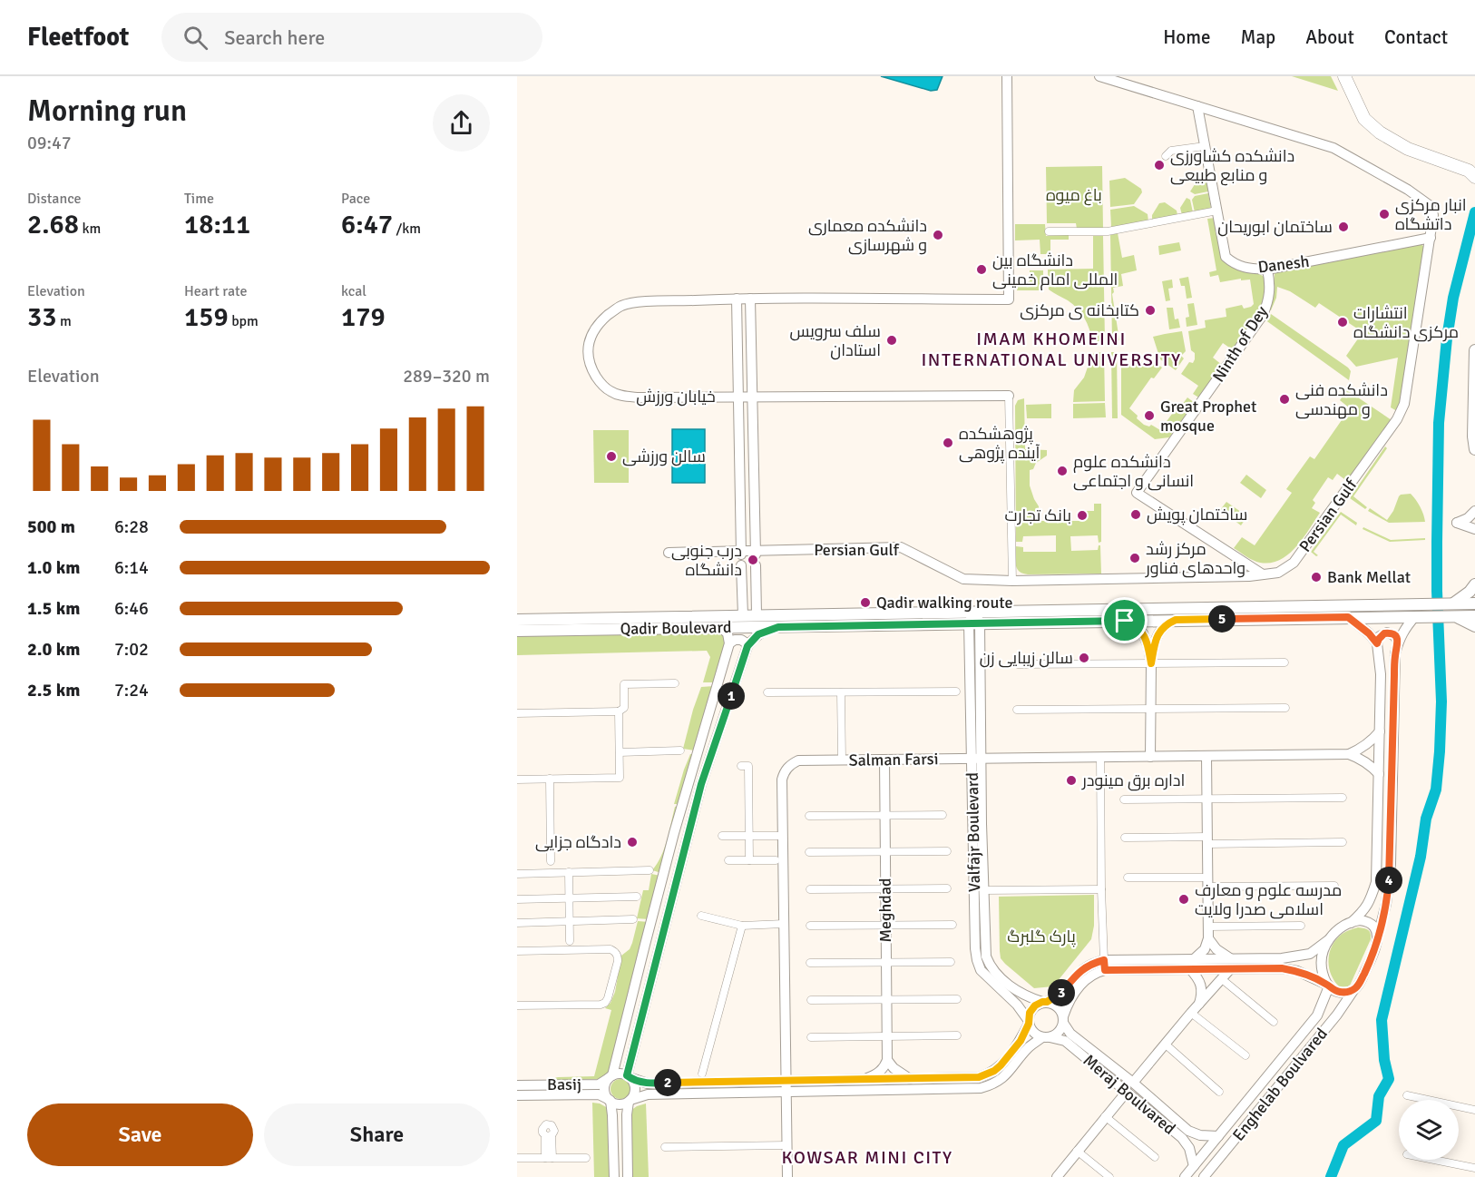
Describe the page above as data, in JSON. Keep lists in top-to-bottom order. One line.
{"streets":{"main road":["Qadir Boulevard"],"street":["Danesh","Ninth of Dey","خیابان ورزش","Persian Gulf","Salman Farsi","Valfajr Boulevard","Meghdad","Basij","Enghelab Boulvared","Meraj Boulvared"]},"crossings":[["Danesh","Ninth of Dey"],["Danesh","Persian Gulf"],["Ninth of Dey","Persian Gulf"],["Qadir Boulevard","Valfajr Boulevard"],["Salman Farsi","Valfajr Boulevard"],["Salman Farsi","Meghdad"],["Valfajr Boulevard","Meraj Boulvared"],["Enghelab Boulvared","Meraj Boulvared"]],"districts":["IMAM KHOMEINI INTERNATIONAL UNIVERSITY","KOWSAR MINI CITY"],"parks":["باغ میوه","پارک گلبرگ"],"places":["دانشکده کشاورزی و منابع طبیعی","انبار مرکزی داتشگاه","ساختمان ابوریحان","دانشکده معماری و شهرسازی","دانشگاه بین المللی امام خمینی","کتابخانه ی مرکزی","انتشارات مرکزی دانشگاه","سلف سرویس استادان","دانشکده فنی و مهندسی","Great Prophet mosque","پژوهشکده آینده پژوهی","سالن ورزشی","دانشکده علوم انسانی و اجتماعی","ساختمان پویش","بانک تجارت","مرکز رشد واحدهای فناور","درب جنوبی دانشگاه","Bank Mellat","Qadir walking route","سالن زیبایی زن","اداره برق مینودر","دادگاه جزایی","مدرسه علوم و معارف اسلامی صدرا ولایت"],"page":{"header":"Fleetfoot","search":"Search here","nav":["Home","Map","About","Contact"],"heading":["Morning run","09:47"],"stats":[["Distance","2.68 km"],["Time","18:11"],["Pace","6:47 /km"],["Elevation","33 m"],["Heart rate","159 bpm"],["kcal","179"]],"chart":["Elevation","289–320 m"],"list":[{"name":"500 m","note":"6:28"},{"name":"1.0 km","note":"6:14"},{"name":"1.5 km","note":"6:46"},{"name":"2.0 km","note":"7:02"},{"name":"2.5 km","note":"7:24"}],"pins":["5","1","4","3","2"],"buttons":["Save","Share"]}}
